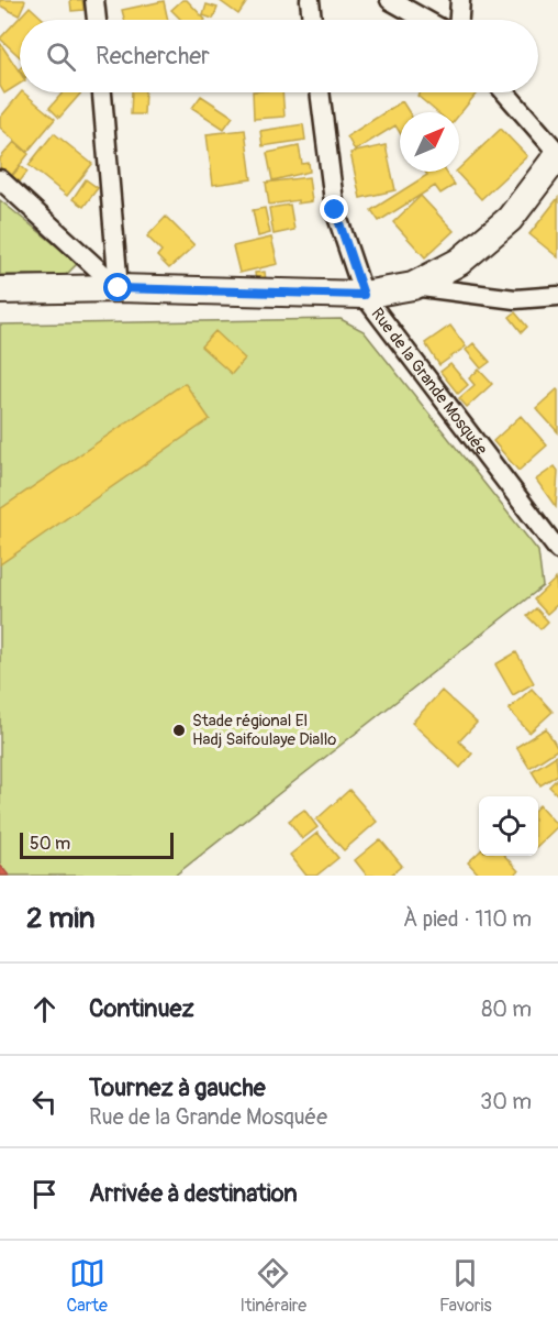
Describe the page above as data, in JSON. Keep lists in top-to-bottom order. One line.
{"streets":{"street":["Rue de la Grande Mosquée"]},"places":["Stade régional El Hadj Saifoulaye Diallo"],"scale_bar":"50 m","north":"top right","page":{"search":"Rechercher","scale":"50 m","heading":["2 min","À pied · 110 m"],"list":[["Continuez","80 m"],["Tournez à gauche","Rue de la Grande Mosquée","30 m"],"Arrivée à destination"],"nav":["Carte","Itinéraire","Favoris"]}}
